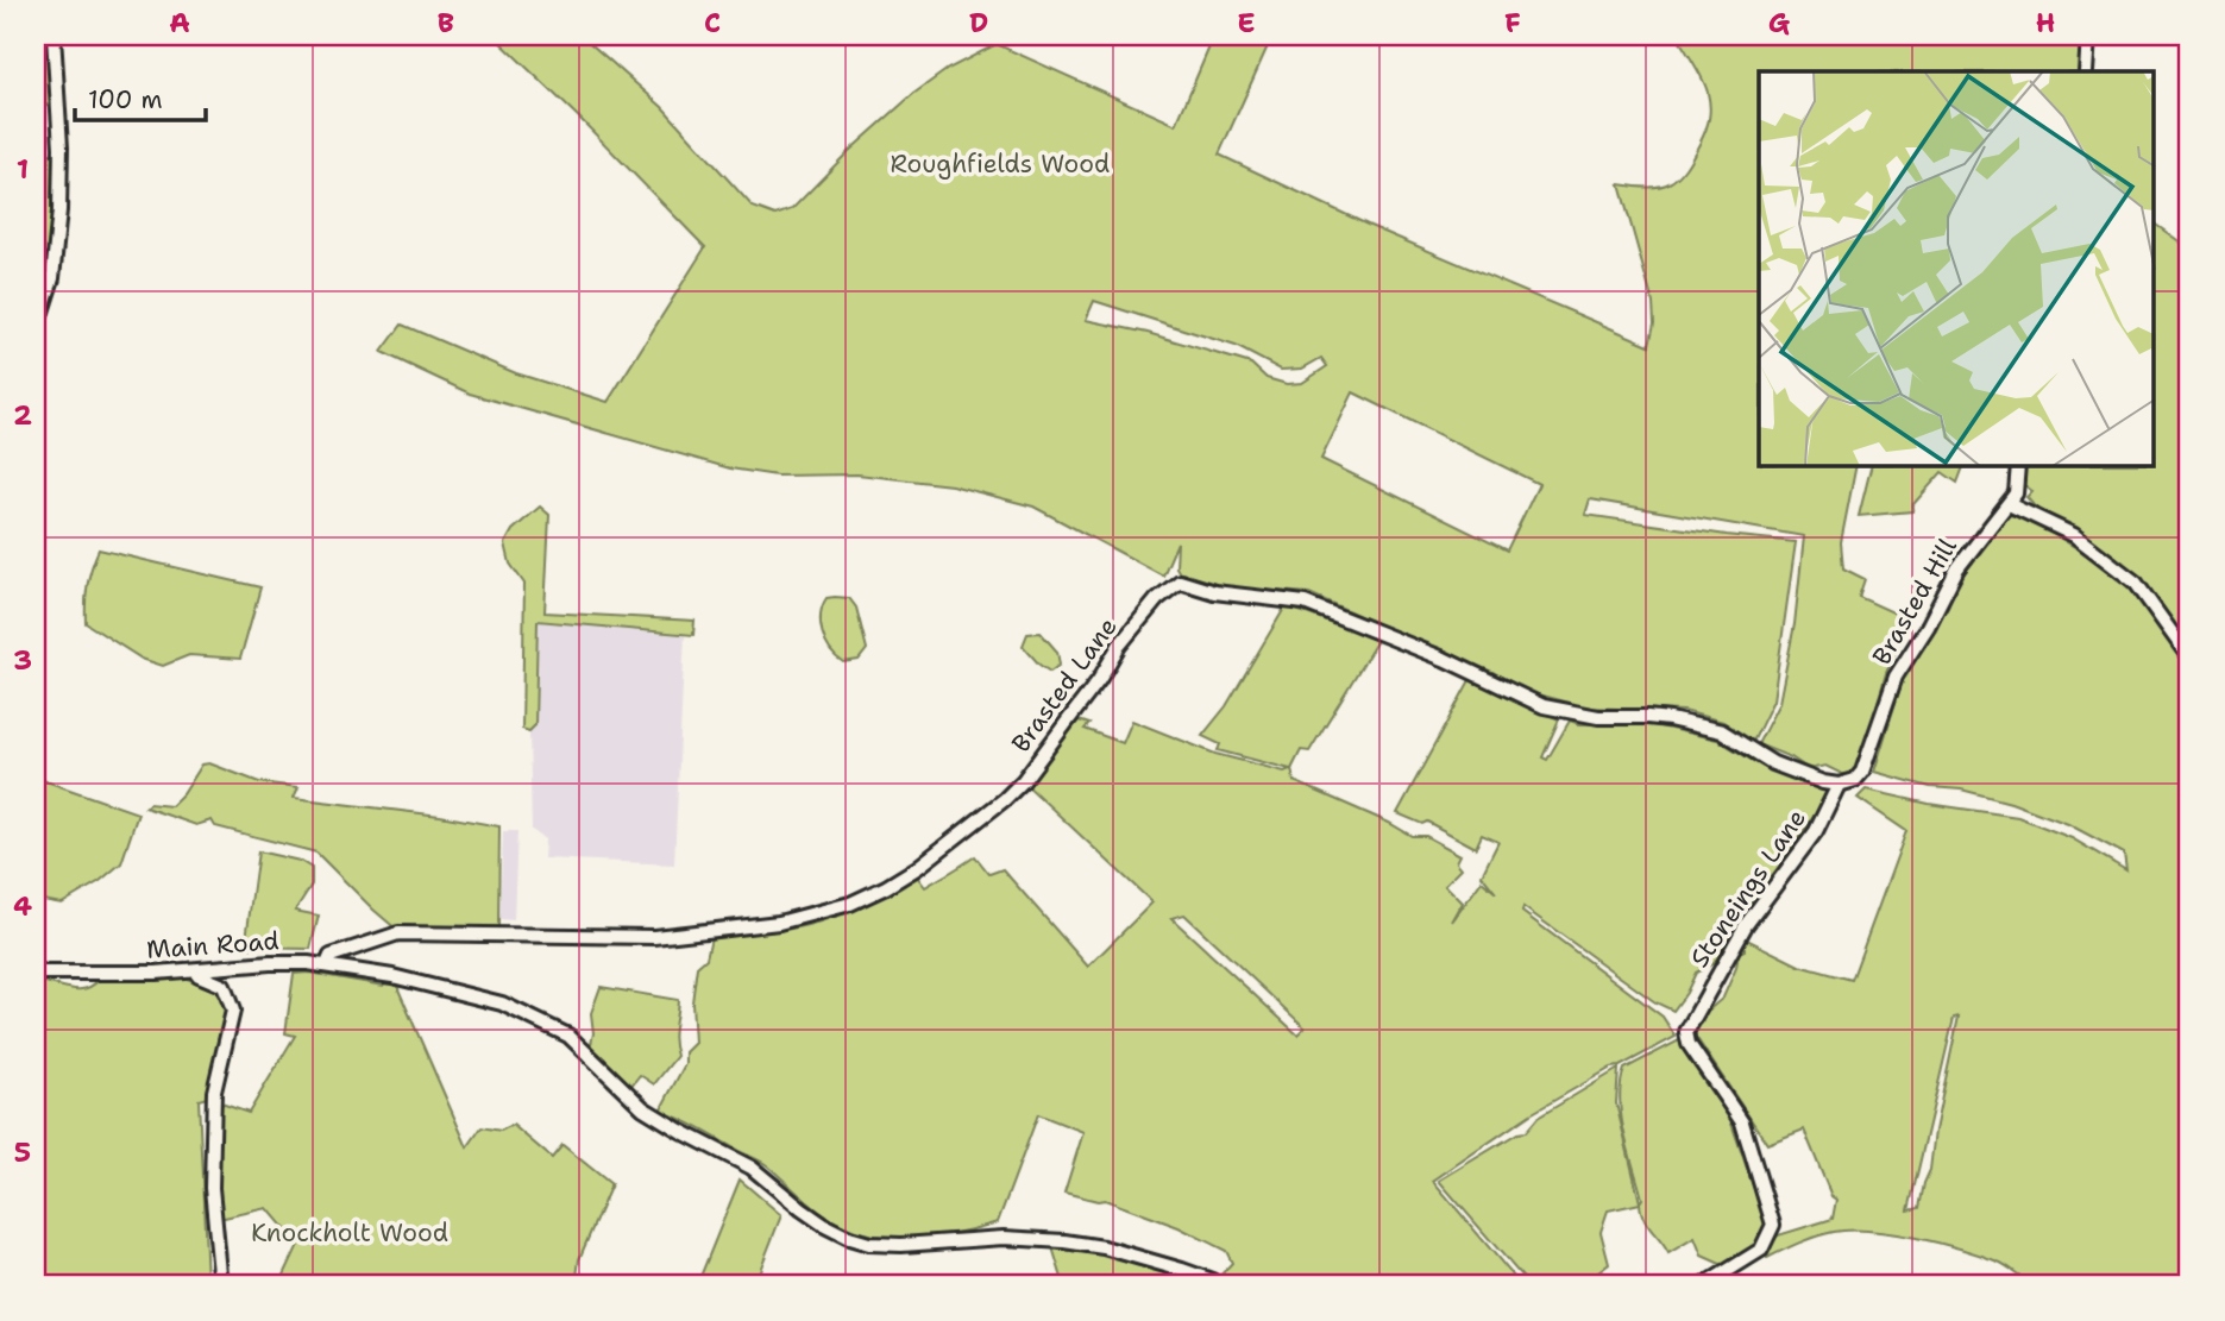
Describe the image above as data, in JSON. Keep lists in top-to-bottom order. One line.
{"streets":{"street":["Brasted Hill","Brasted Lane","Stoneings Lane","Main Road"]},"crossings":[["Brasted Hill","Brasted Lane"],["Brasted Hill","Stoneings Lane"],["Brasted Lane","Stoneings Lane"],["Brasted Lane","Main Road"]],"parks":["Roughfields Wood","Knockholt Wood"],"scale_bar":"100 m","grid":{"columns":["A","B","C","D","E","F","G","H"],"rows":["1","2","3","4","5"]}}
